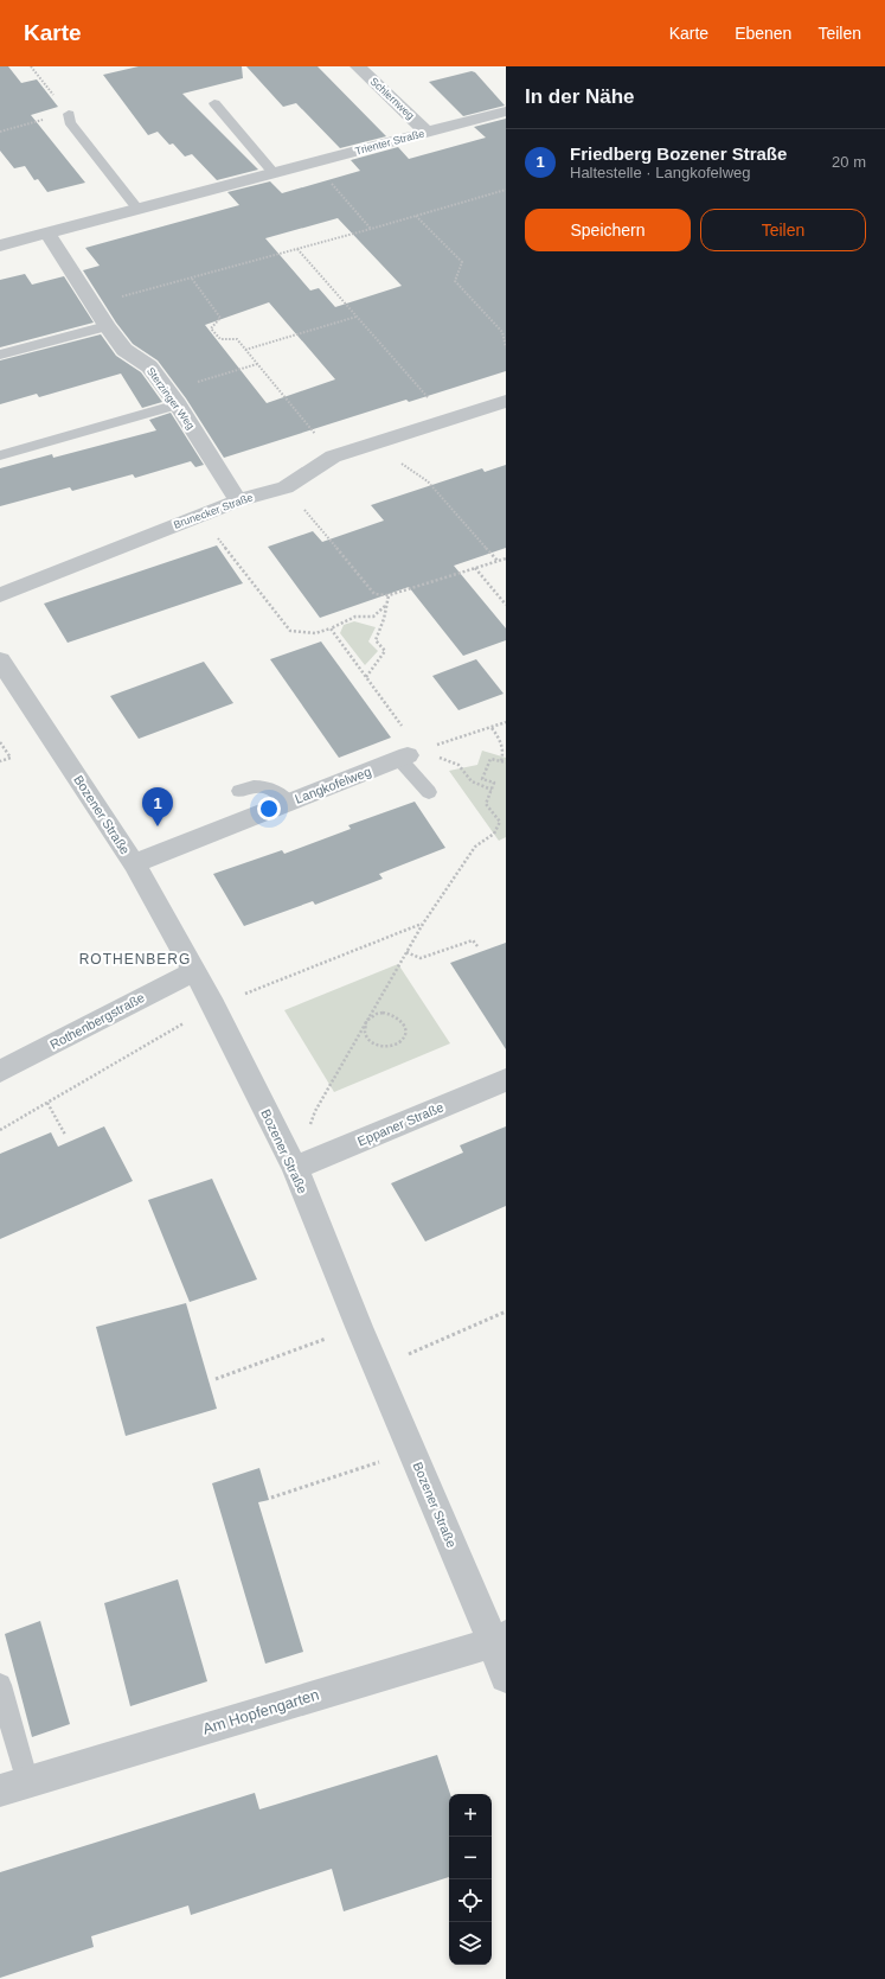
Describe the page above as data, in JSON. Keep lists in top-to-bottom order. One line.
{"streets":{"street":["Schlernweg","Trienter Straße","Sterzinger Weg","Brunecker Straße","Langkofelweg","Bozener Straße","Rothenbergstraße","Eppaner Straße","Am Hopfengarten"]},"crossings":[["Schlernweg","Trienter Straße"],["Trienter Straße","Sterzinger Weg"],["Sterzinger Weg","Brunecker Straße"],["Langkofelweg","Bozener Straße"],["Bozener Straße","Rothenbergstraße"],["Bozener Straße","Eppaner Straße"],["Bozener Straße","Am Hopfengarten"]],"districts":["ROTHENBERG"],"page":{"header":"Karte","nav":["Karte","Ebenen","Teilen"],"heading":"In der Nähe","list":[{"mark":"1","name":"Friedberg Bozener Straße","note":"Haltestelle · Langkofelweg","value":"20 m"}],"buttons":["Speichern","Teilen"],"pins":"1","map_buttons":["+","−"]}}
